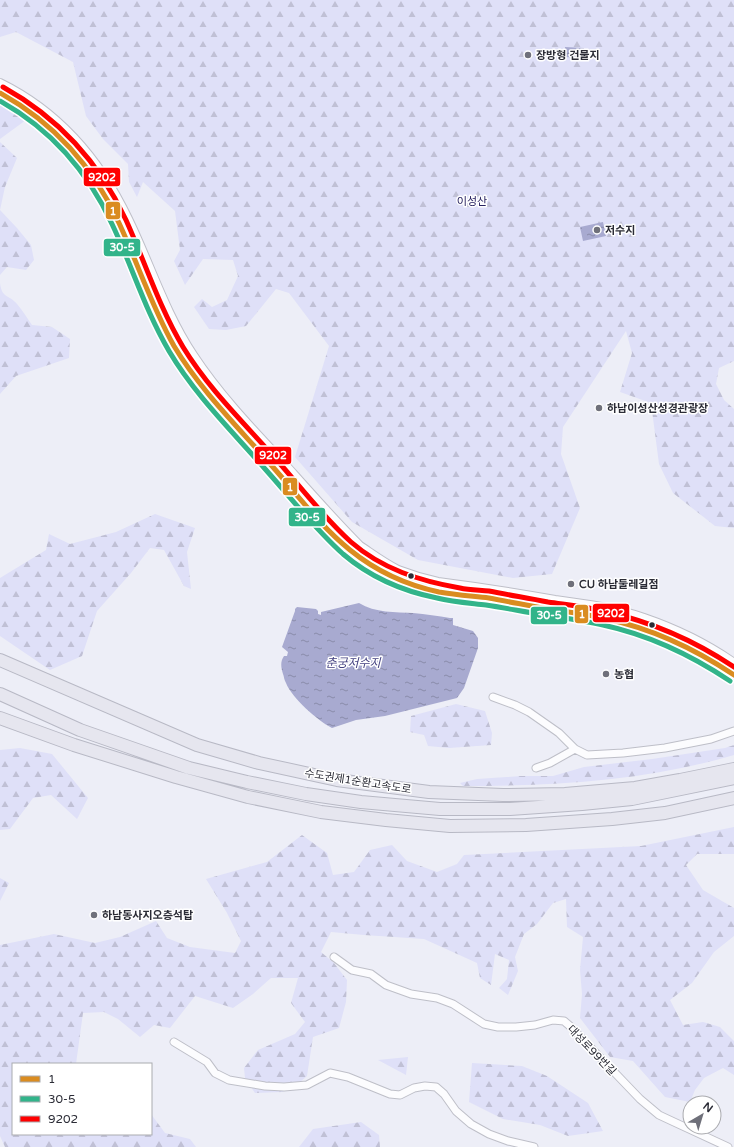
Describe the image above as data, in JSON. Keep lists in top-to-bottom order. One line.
{"streets":{"highway":["수도권제1순환고속도로"],"street":["대성로99번길"]},"water":["춘궁저수지"],"parks":["이성산"],"places":["장방형 건물지","저수지","하남이성산성경관광장","CU 하남둘레길점","농협","하남동사지오층석탑"],"lines":["transit line 9202","transit line 1","transit line 30-5"],"legend":["1","30-5","9202"],"north":"top right"}
